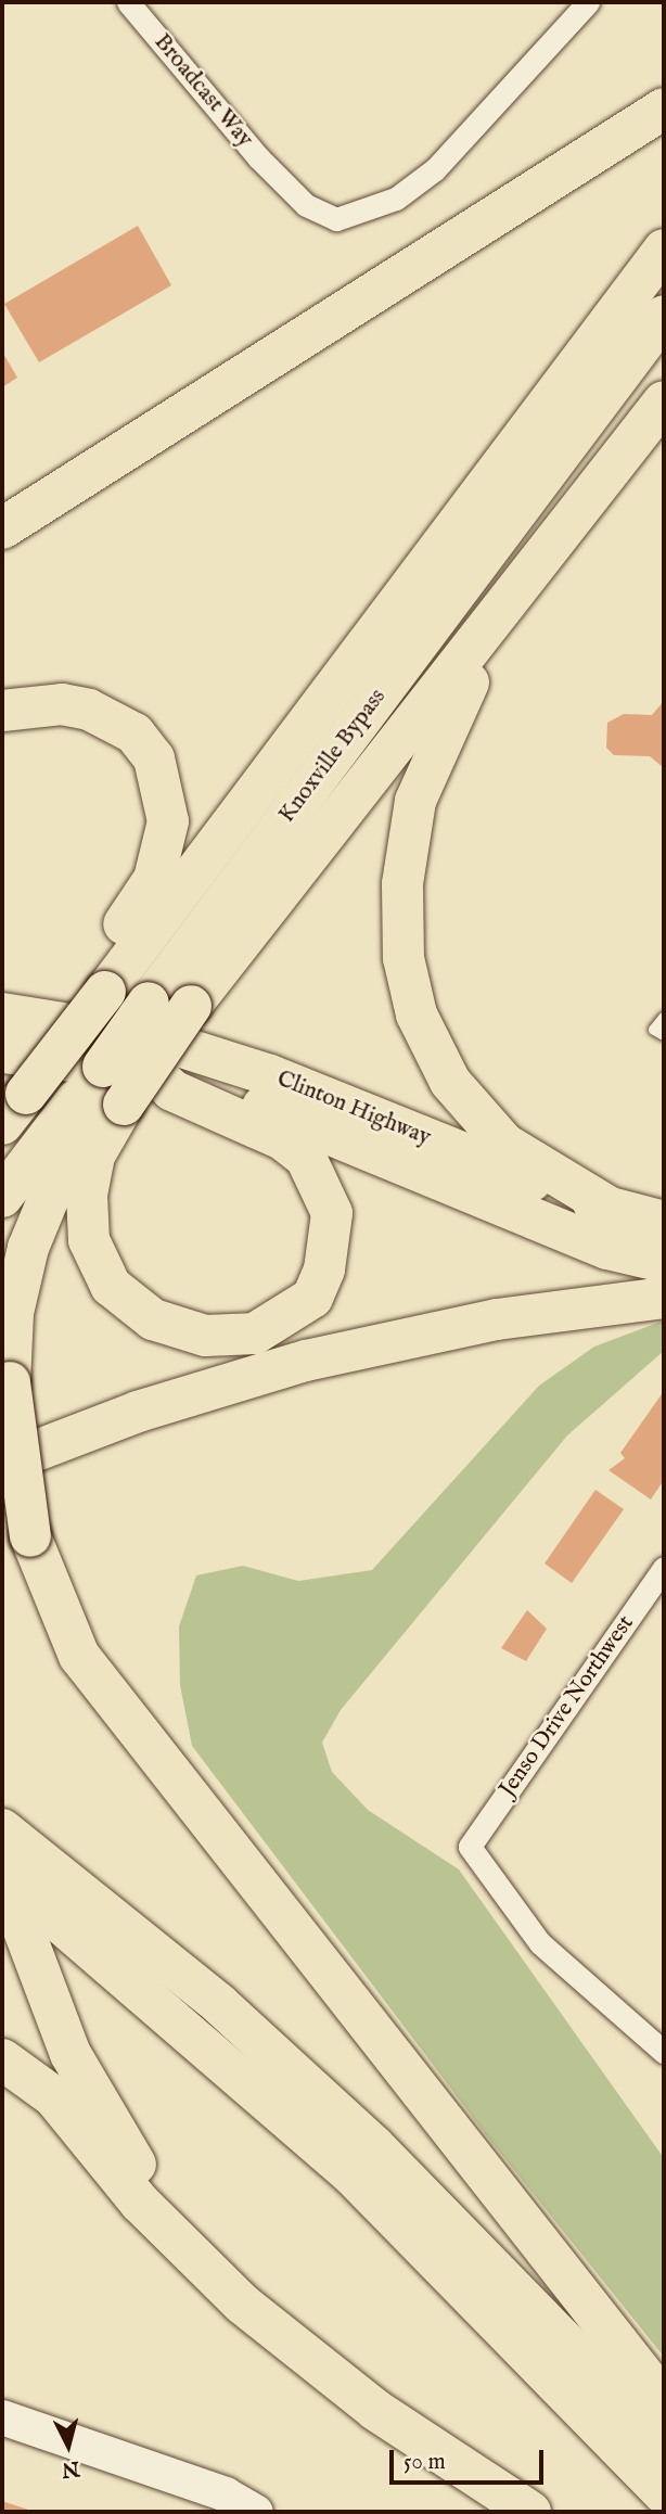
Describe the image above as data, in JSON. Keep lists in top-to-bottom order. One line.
{"streets":{"highway":["Knoxville Bypass","Clinton Highway"],"street":["Broadcast Way","Jenso Drive Northwest"]},"scale_bar":"50 m","north":"bottom"}
